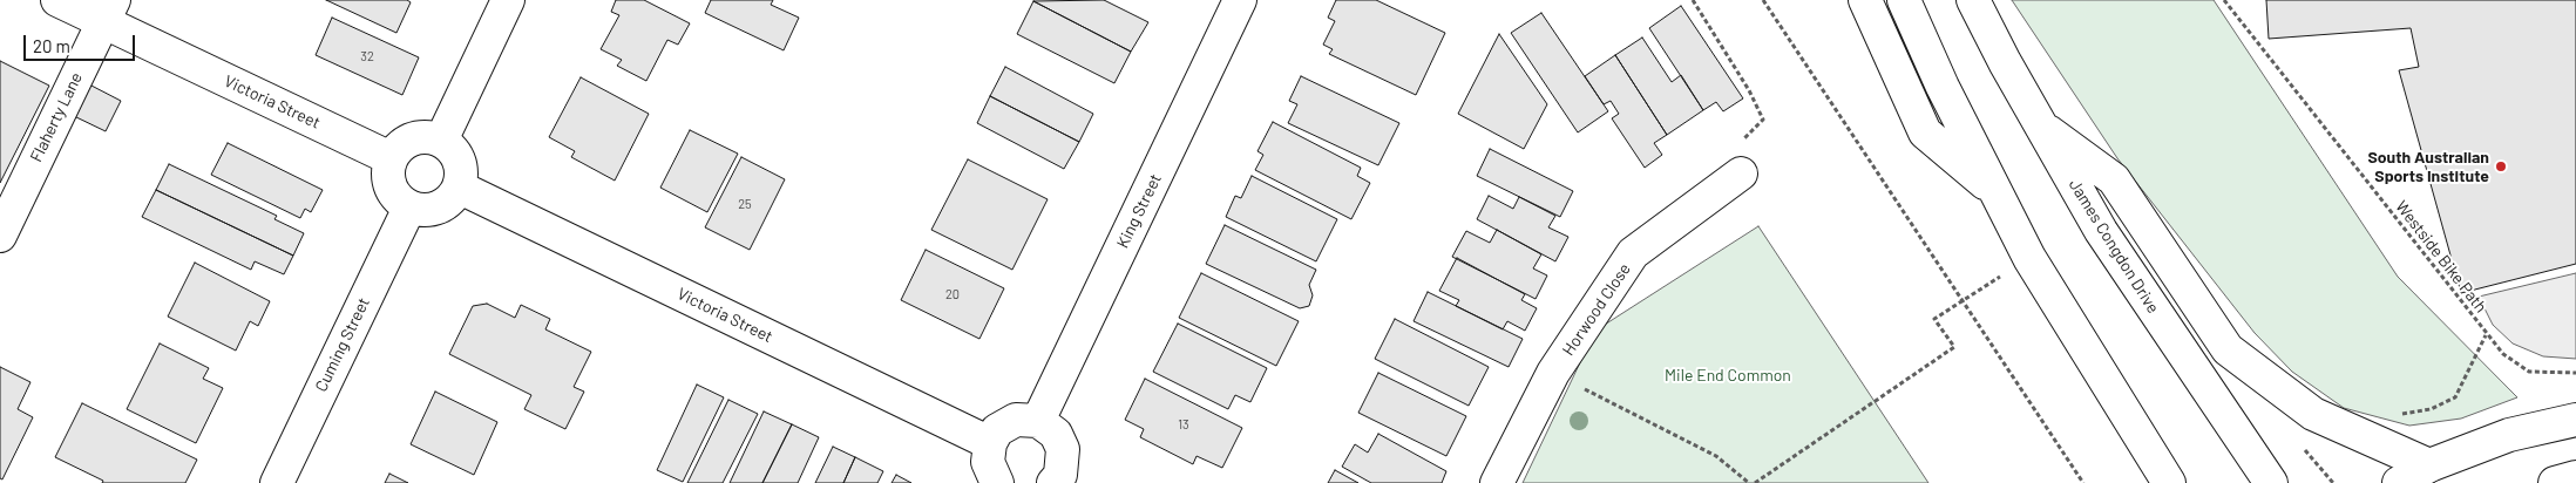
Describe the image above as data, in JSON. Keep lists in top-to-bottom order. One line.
{"streets":{"main road":["Victoria Street","Flaherty Lane","King Street","James Congdon Drive","Horwood Close","Cuming Street"],"path":["Westside Bike Path"]},"crossings":[["Victoria Street","Flaherty Lane"],["Victoria Street","Cuming Street"]],"parks":["Mile End Common"],"places":["South Australian Sports Institute"],"house_numbers":["32","25","20","13"],"scale_bar":"20 m"}
